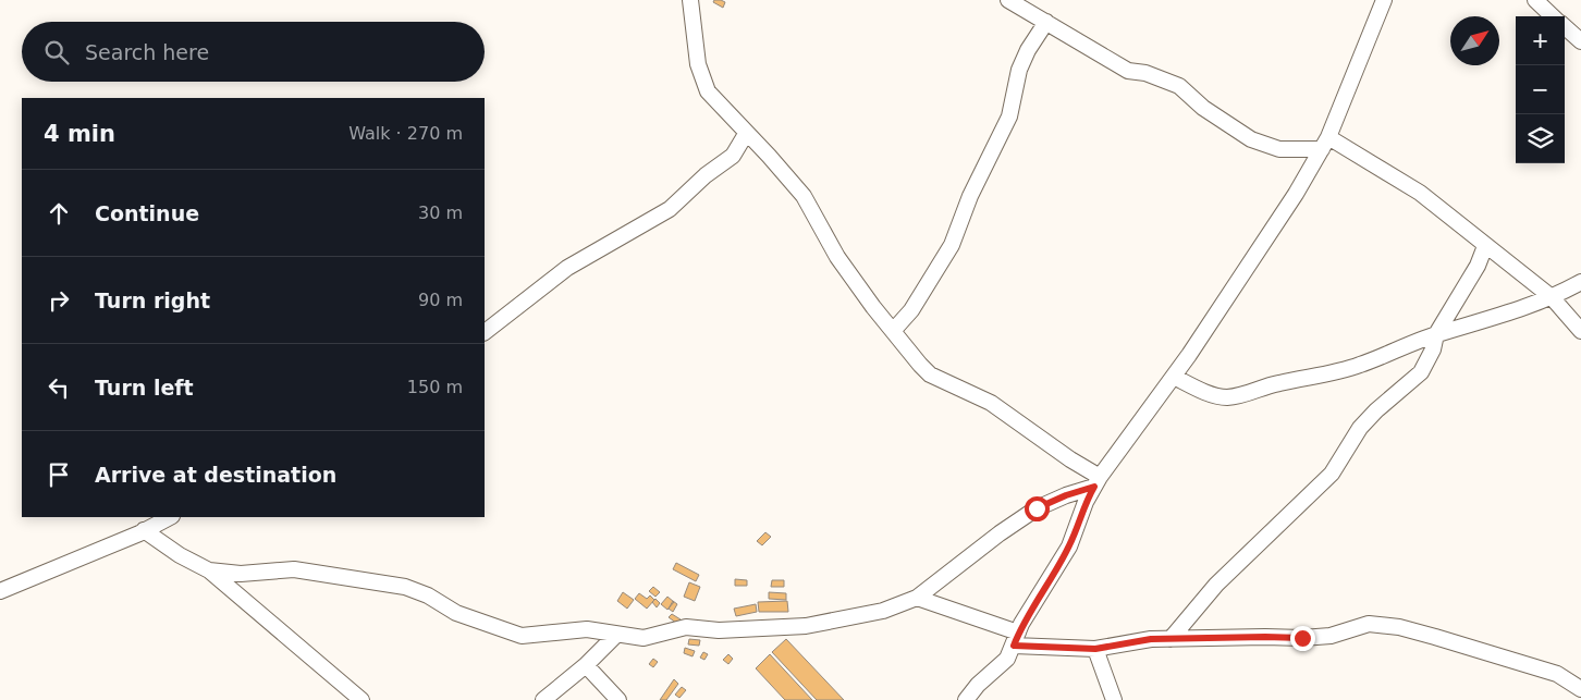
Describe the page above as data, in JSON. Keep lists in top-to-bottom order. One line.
{"north":"top right","page":{"map_buttons":["+","−"],"search":"Search here","heading":["4 min","Walk · 270 m"],"list":[["Continue","30 m"],["Turn right","90 m"],["Turn left","150 m"],"Arrive at destination"]}}
